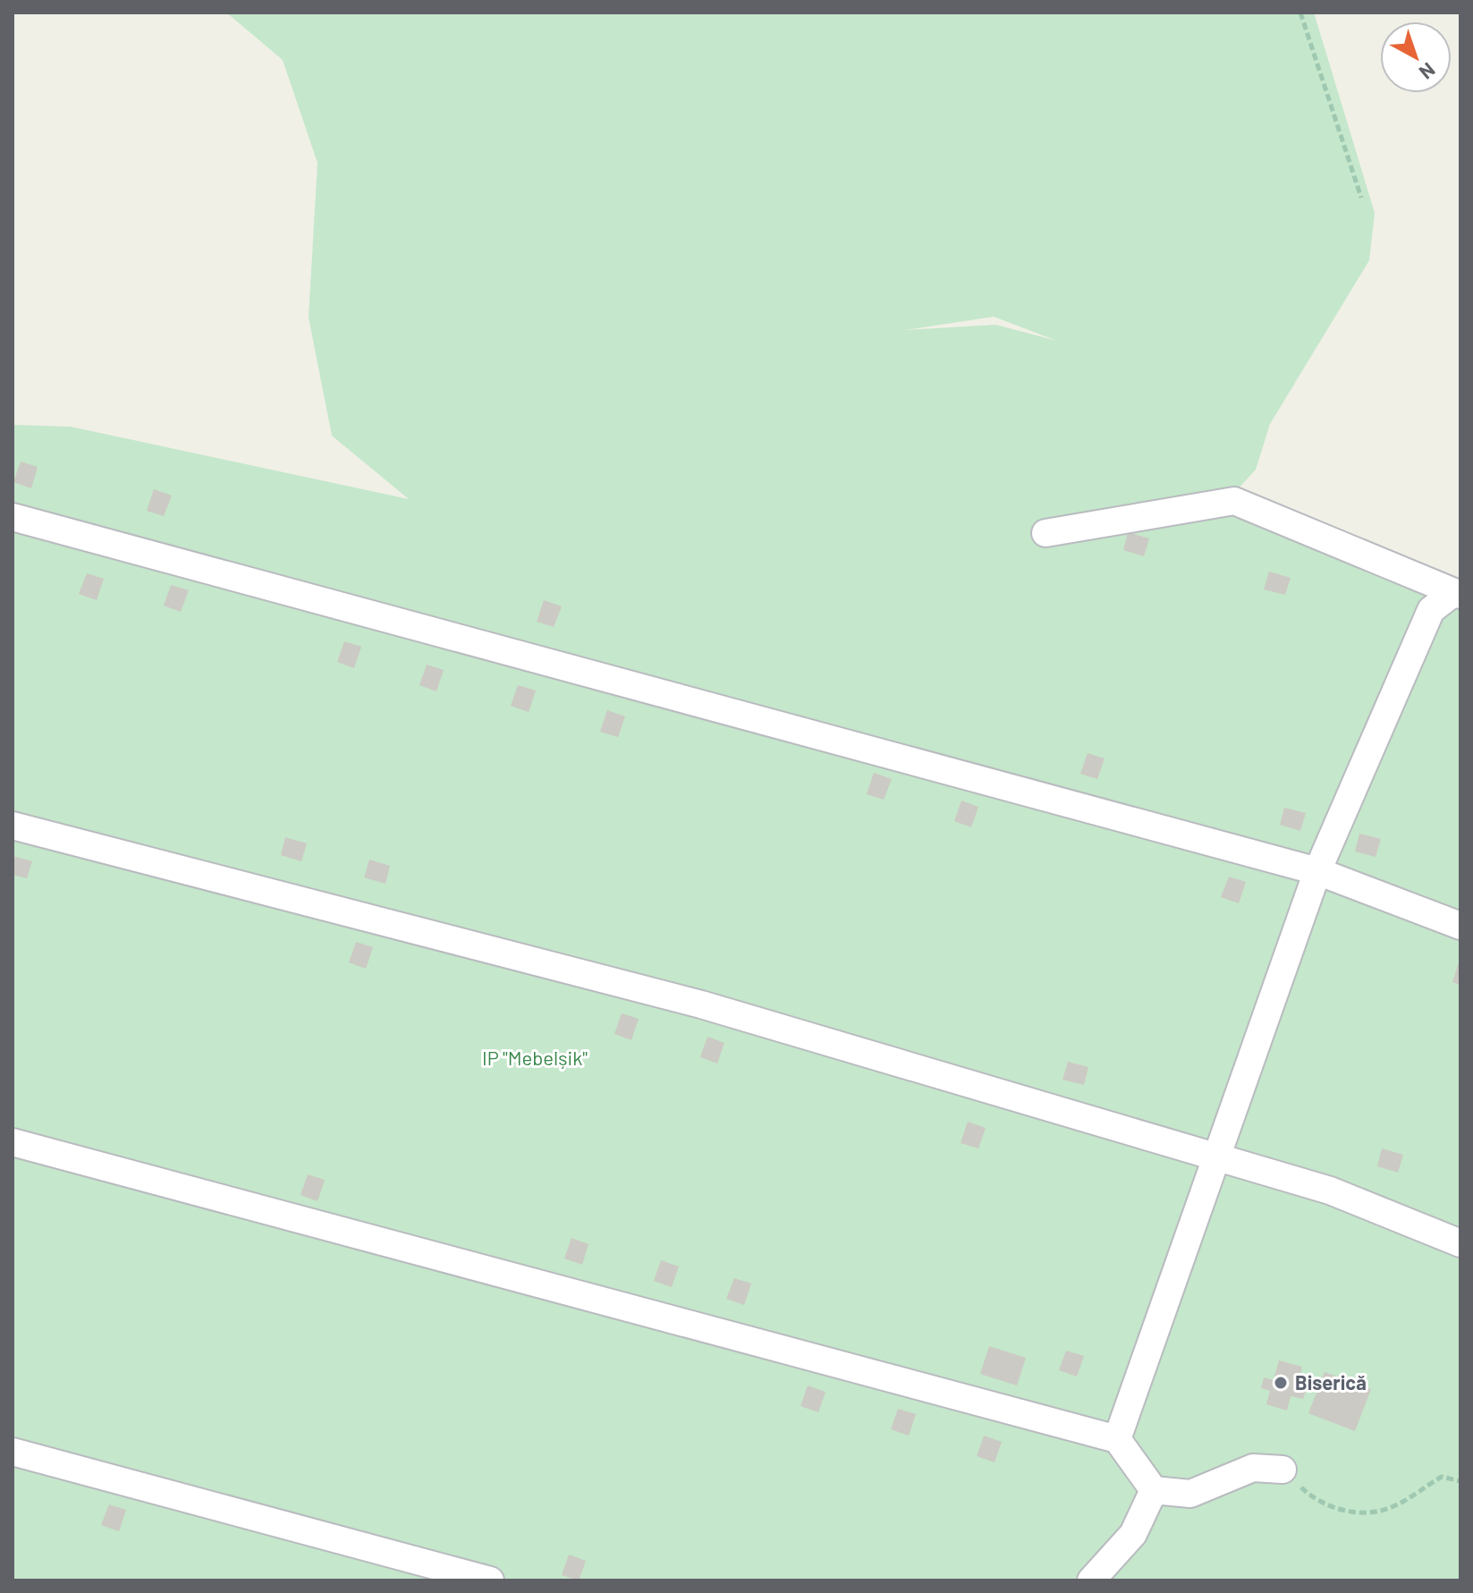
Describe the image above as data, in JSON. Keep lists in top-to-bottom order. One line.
{"parks":["IP \"Mebelșik\""],"places":["Biserică"],"north":"bottom right"}
